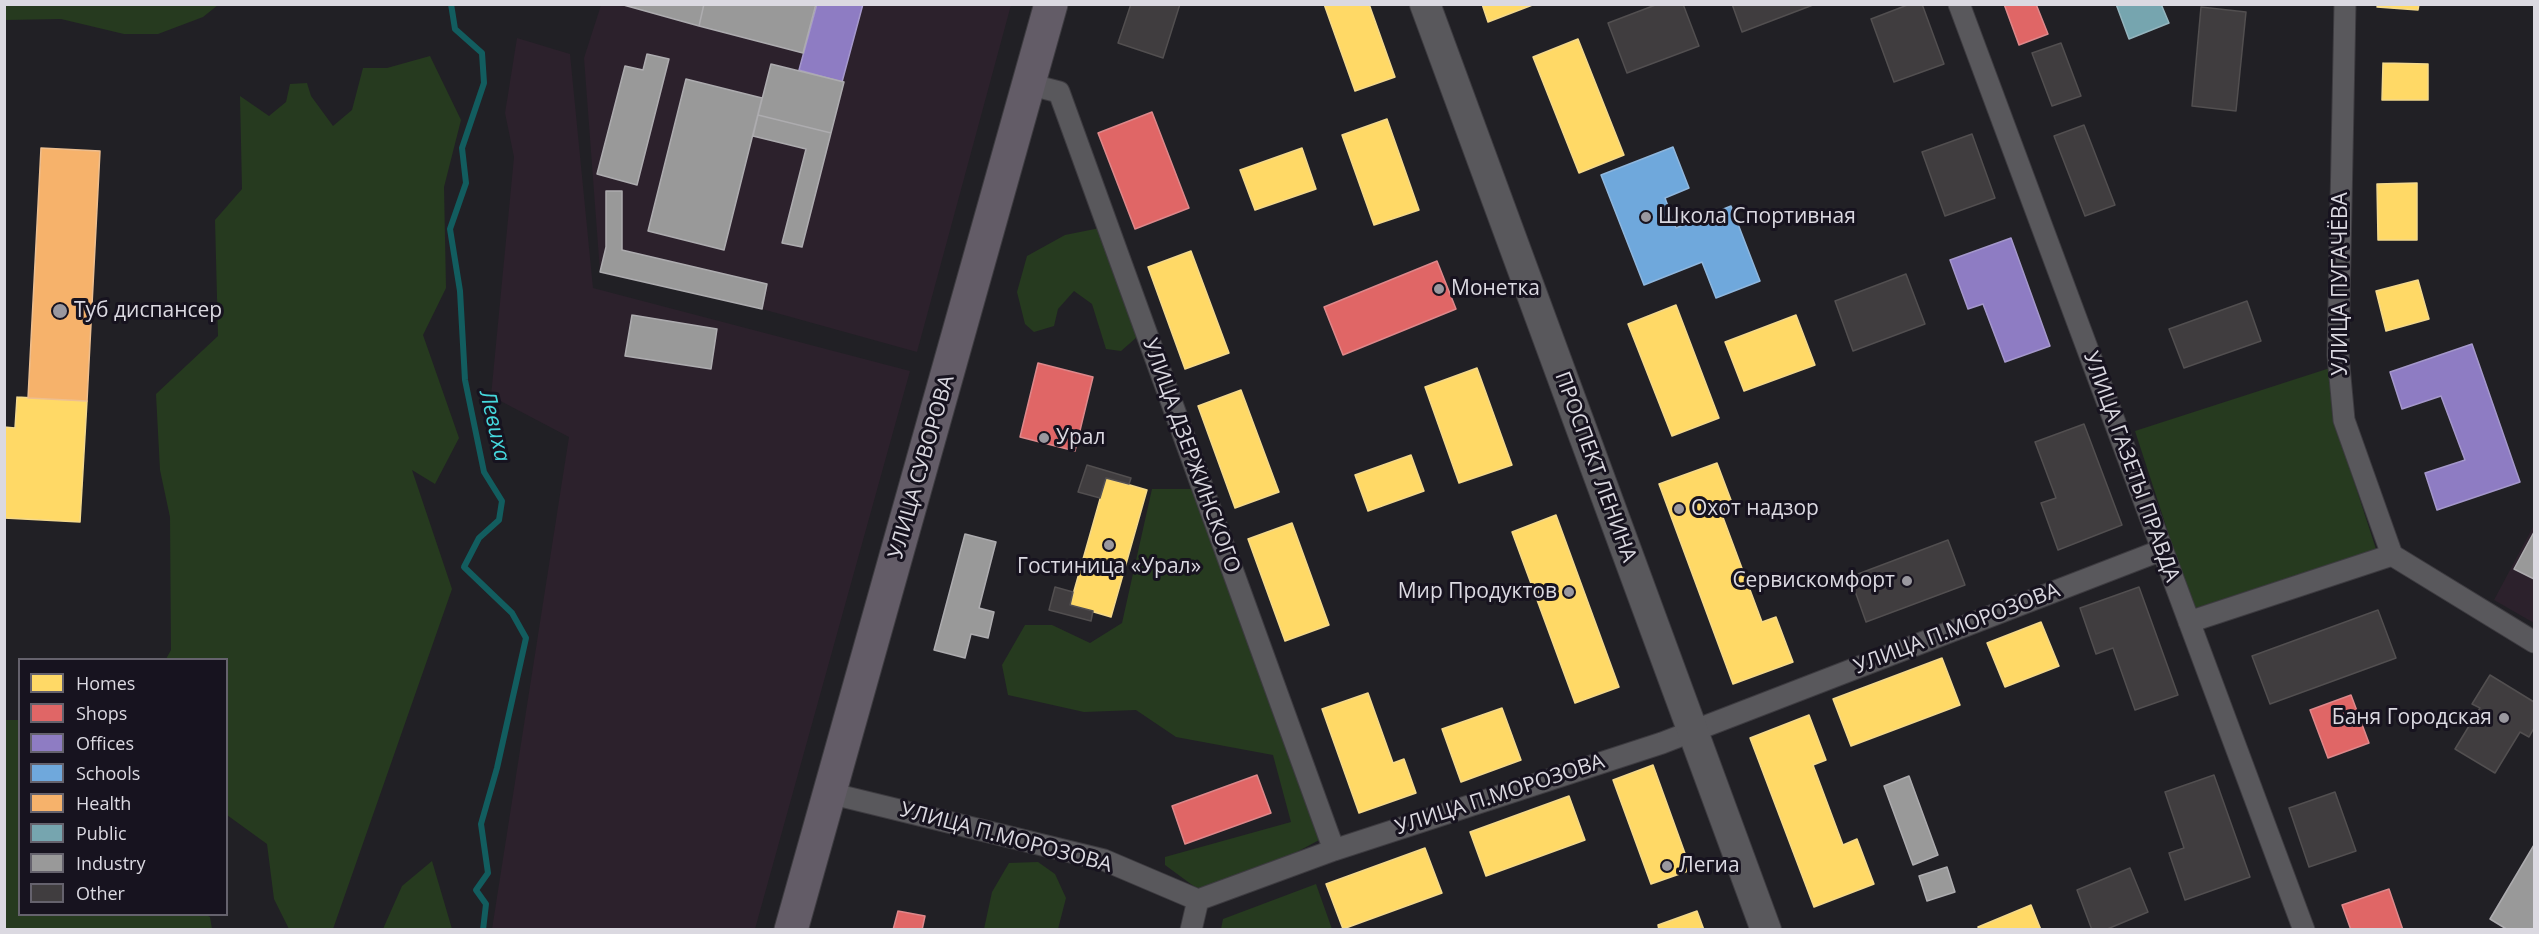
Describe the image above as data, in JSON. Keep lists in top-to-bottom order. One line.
{"streets":{"main road":["УЛИЦА СУВОРОВА","ПРОСПЕКТ ЛЕНИНА"],"street":["УЛИЦА ПУГАЧЁВА","УЛИЦА ДЗЕРЖИНСКОГО","УЛИЦА ГАЗЕТЫ ПРАВДА","УЛИЦА П.МОРОЗОВА"]},"crossings":[["УЛИЦА ДЗЕРЖИНСКОГО","УЛИЦА СУВОРОВА"],["УЛИЦА ДЗЕРЖИНСКОГО","УЛИЦА П.МОРОЗОВА"],["УЛИЦА СУВОРОВА","УЛИЦА П.МОРОЗОВА"],["ПРОСПЕКТ ЛЕНИНА","УЛИЦА П.МОРОЗОВА"],["УЛИЦА ГАЗЕТЫ ПРАВДА","УЛИЦА П.МОРОЗОВА"]],"water":["Левиха"],"places":["Школа Спортивная","Монетка","Туб диспансер","Урал","Охот надзор","Гостиница «Урал»","Сервискомфорт","Мир Продуктов","Баня Городская","Легиа"],"legend":["Homes","Shops","Offices","Schools","Health","Public","Industry","Other"]}
